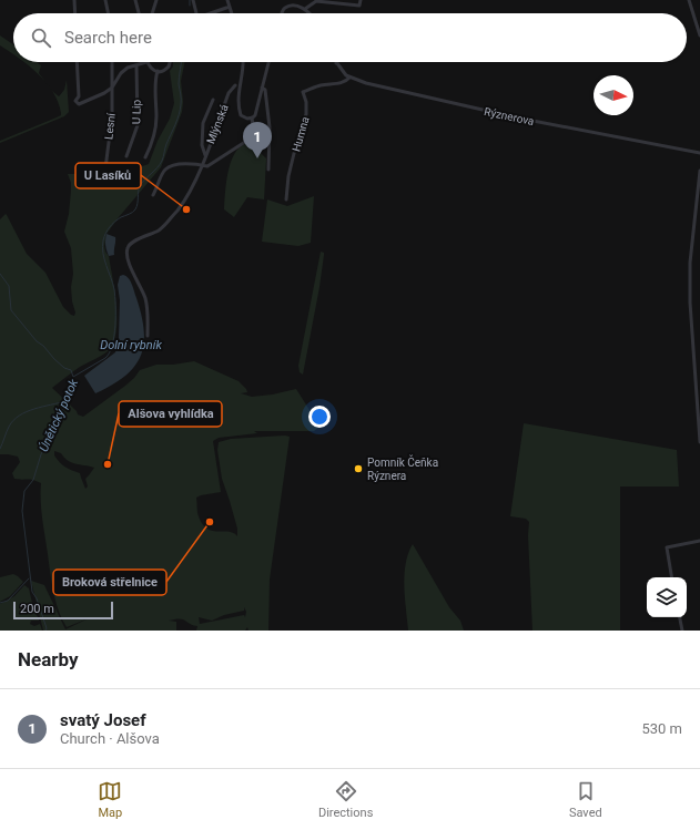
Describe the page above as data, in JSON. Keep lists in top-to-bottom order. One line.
{"streets":{"street":["U Lip","Rýznerova","Mlýnská","Lesní","Humna"]},"crossings":[["Rýznerova","Humna"]],"water":["Dolní rybník","Únětický potok"],"places":["U Lasíků","Alšova vyhlídka","Pomník Čeňka Rýznera","Broková střelnice"],"scale_bar":"200 m","north":"right","page":{"search":"Search here","pins":"1","scale":"200 m","heading":"Nearby","list":[{"mark":"1","name":"svatý Josef","note":"Church · Alšova","value":"530 m"}],"nav":["Map","Directions","Saved"]}}
